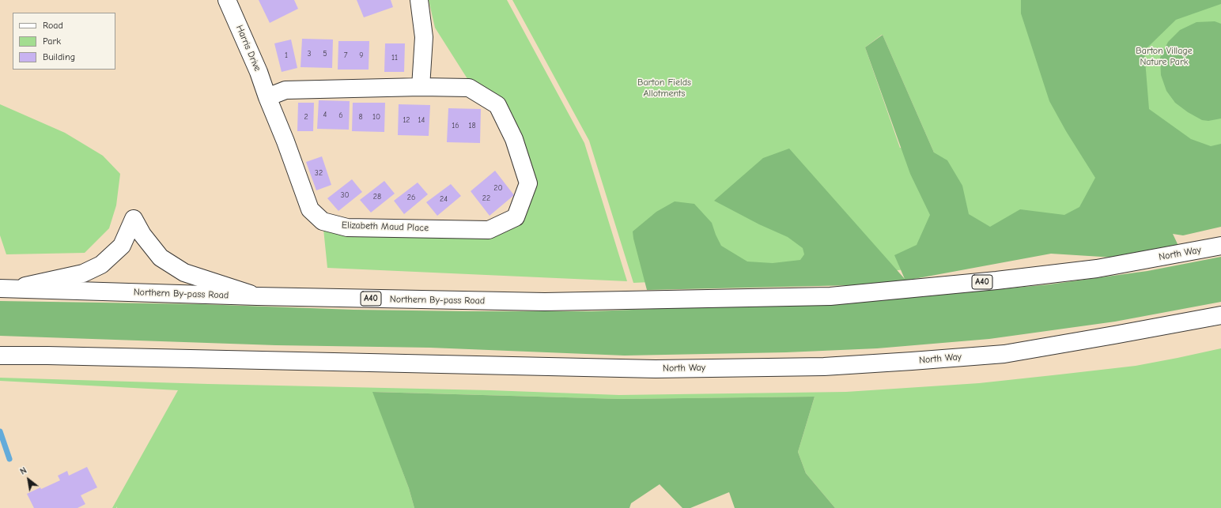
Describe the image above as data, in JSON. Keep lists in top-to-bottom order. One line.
{"streets":{"main road":["Harris Drive","Elizabeth Maud Place","North Way","A40","Northern By-pass Road"]},"crossings":[["Harris Drive","Elizabeth Maud Place"],["North Way","Northern By-pass Road"]],"parks":["Barton Village Nature Park","Barton Fields Allotments"],"house_numbers":["3","5","1","7","9","11","4","6","2","8","10","12","14","16","18","32","20","30","28","26","22","24"],"legend":["Road","Park","Building"],"north":"top left"}
